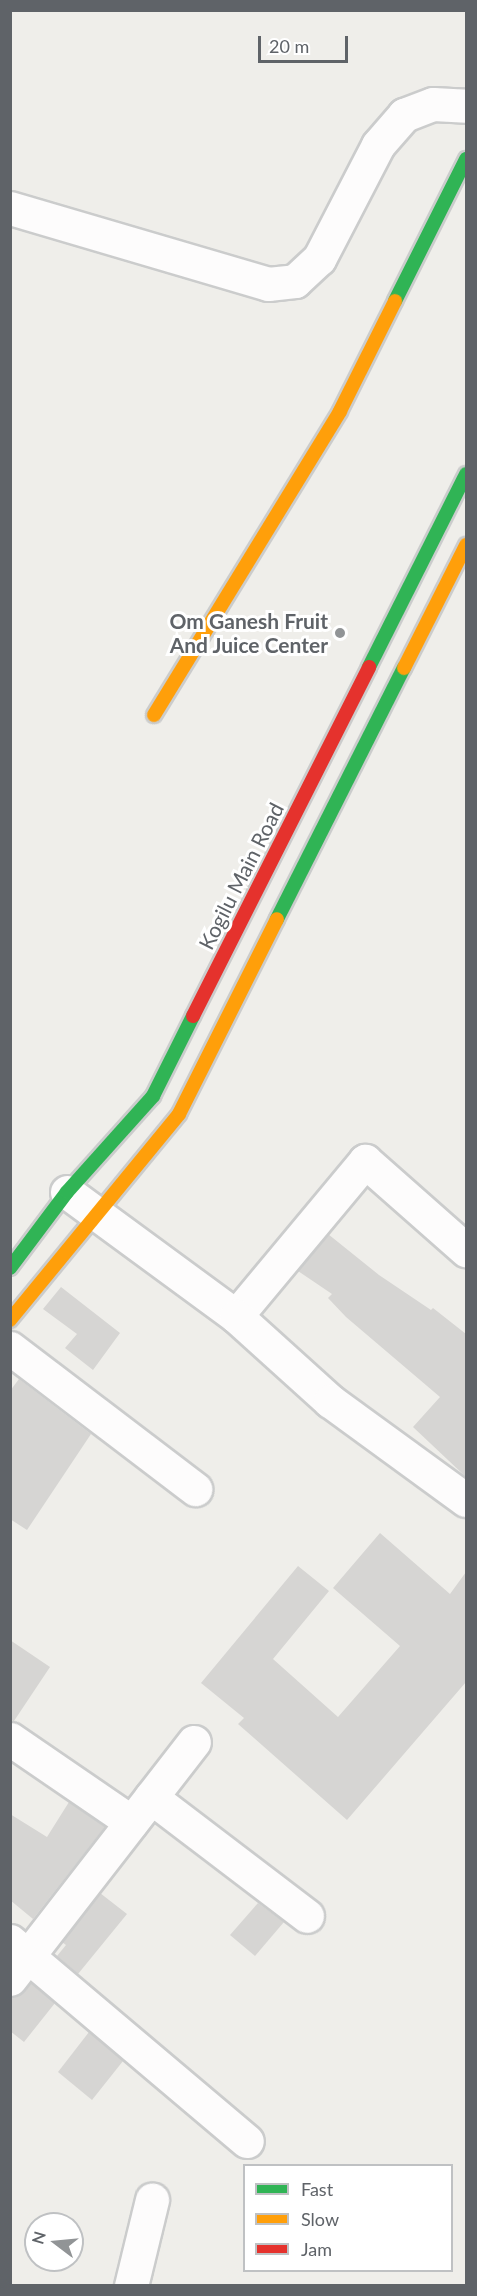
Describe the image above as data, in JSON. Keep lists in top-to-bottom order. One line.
{"streets":{"main road":["Kogilu Main Road"]},"places":["Om Ganesh Fruit And Juice Center"],"legend":["Fast","Slow","Jam"],"scale_bar":"20 m","north":"left"}
